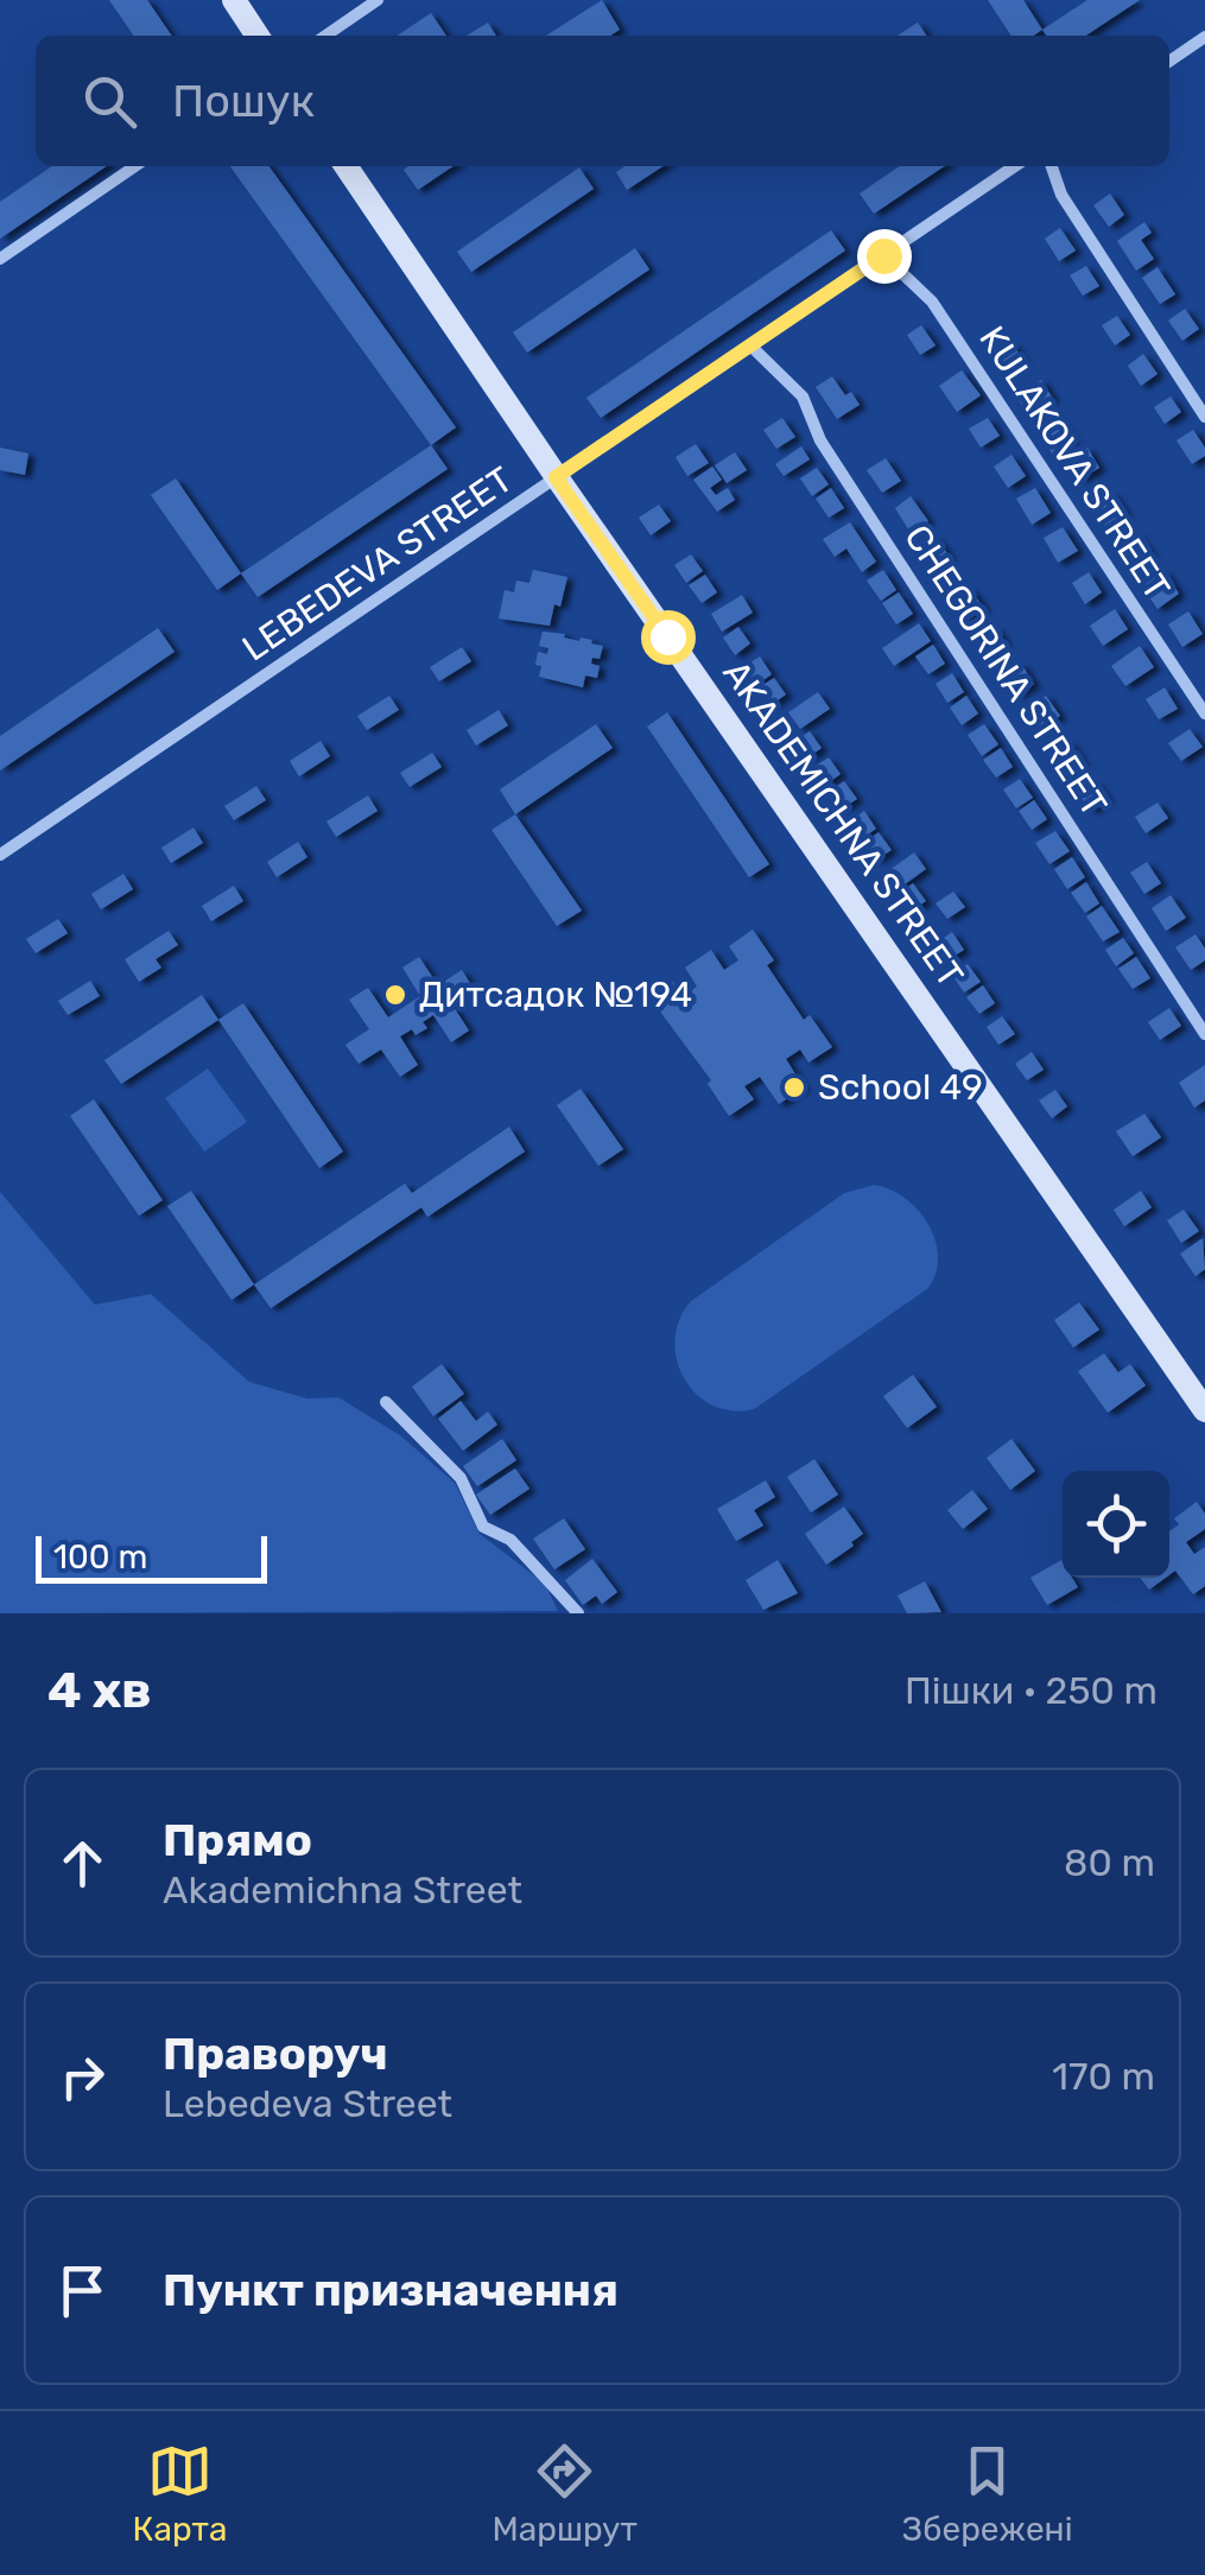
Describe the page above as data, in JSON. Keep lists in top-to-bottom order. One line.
{"streets":{"main road":["AKADEMICHNA STREET"],"street":["KULAKOVA STREET","LEBEDEVA STREET","CHEGORINA STREET"]},"crossings":[["KULAKOVA STREET","LEBEDEVA STREET"],["LEBEDEVA STREET","CHEGORINA STREET"],["LEBEDEVA STREET","AKADEMICHNA STREET"]],"places":["Дитсадок №194","School 49"],"scale_bar":"100 m","page":{"search":"Пошук","scale":"100 m","heading":["4 хв","Пішки · 250 m"],"list":[["Прямо","Akademichna Street","80 m"],["Праворуч","Lebedeva Street","170 m"],"Пункт призначення"],"nav":["Карта","Маршрут","Збережені"]}}
